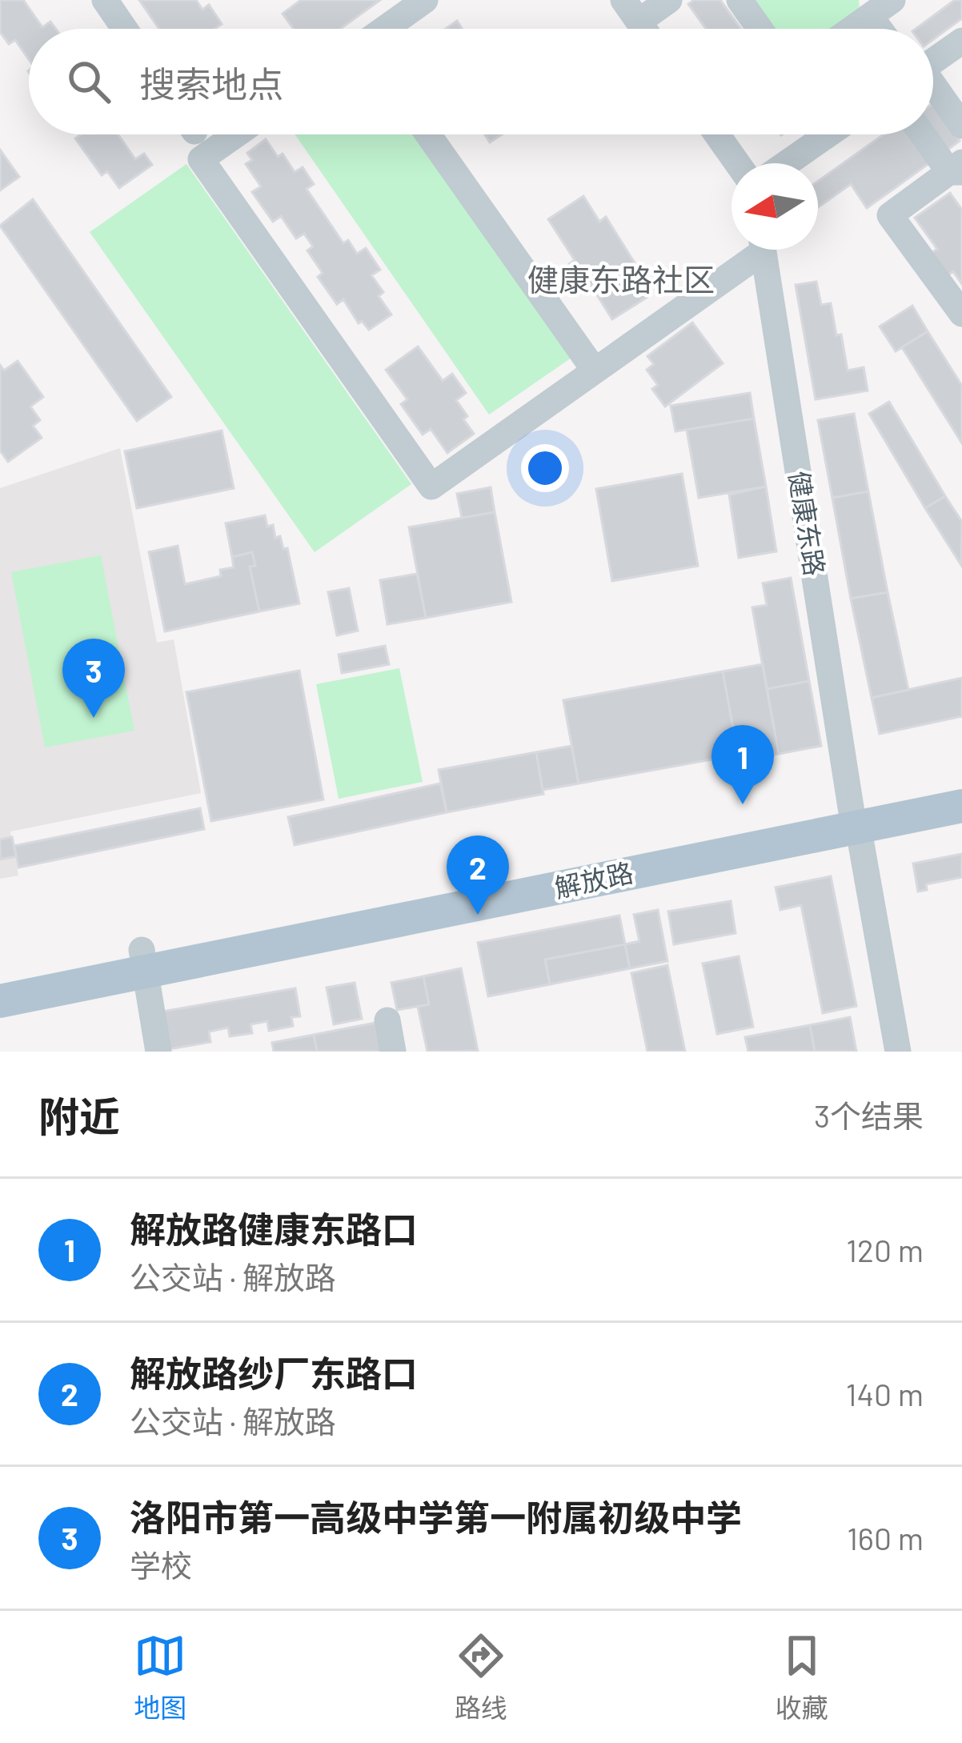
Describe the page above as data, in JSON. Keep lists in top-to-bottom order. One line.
{"streets":{"main road":["解放路"],"street":["健康东路"]},"crossings":[["健康东路","解放路"]],"districts":["健康东路社区"],"north":"left","page":{"search":"搜索地点","pins":["3","1","2"],"heading":["附近","3个结果"],"list":[{"mark":"1","name":"解放路健康东路口","note":"公交站 · 解放路","value":"120 m"},{"mark":"2","name":"解放路纱厂东路口","note":"公交站 · 解放路","value":"140 m"},{"mark":"3","name":"洛阳市第一高级中学第一附属初级中学","note":"学校","value":"160 m"}],"nav":["地图","路线","收藏"]}}
